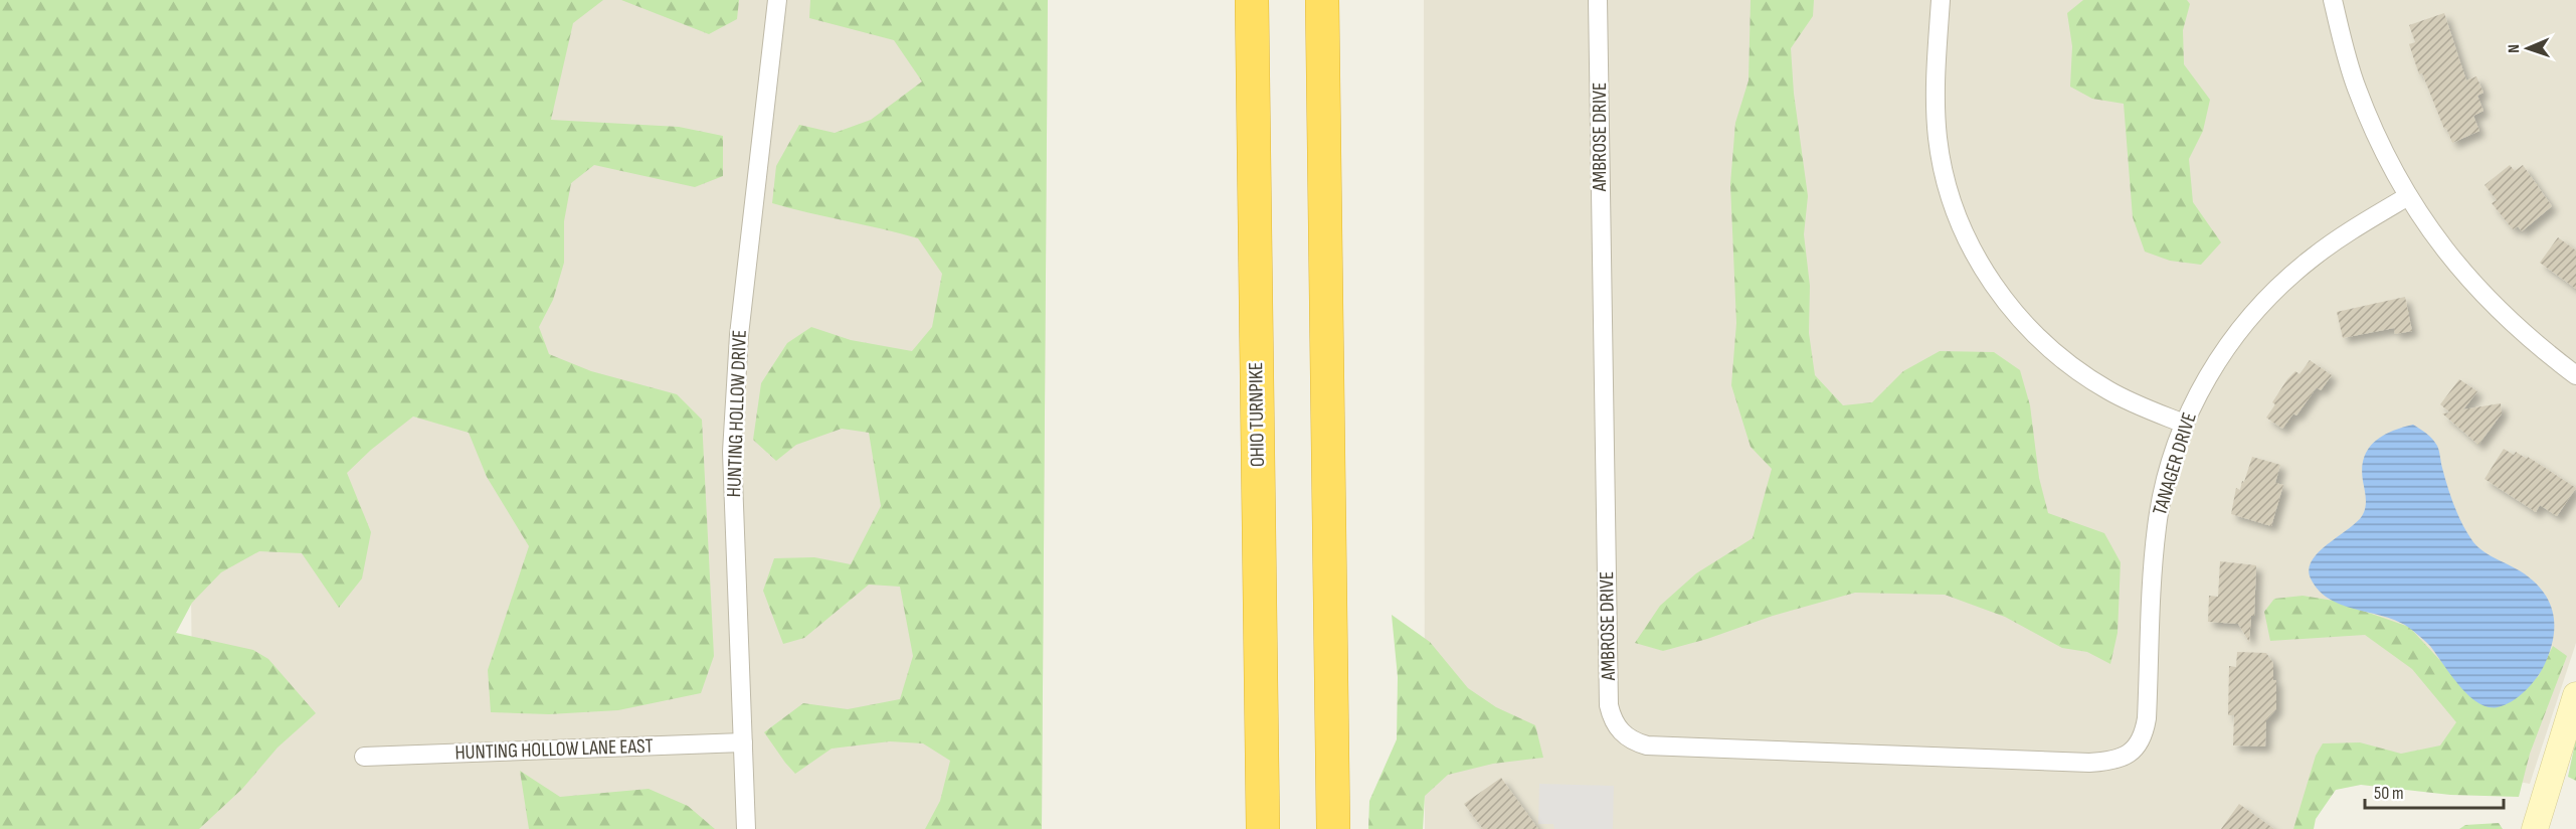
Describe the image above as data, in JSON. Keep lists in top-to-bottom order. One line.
{"streets":{"highway":["OHIO TURNPIKE"],"street":["AMBROSE DRIVE","HUNTING HOLLOW DRIVE","TANAGER DRIVE","HUNTING HOLLOW LANE EAST"]},"crossings":[["AMBROSE DRIVE","TANAGER DRIVE"],["HUNTING HOLLOW DRIVE","HUNTING HOLLOW LANE EAST"]],"scale_bar":"50 m","north":"left"}
